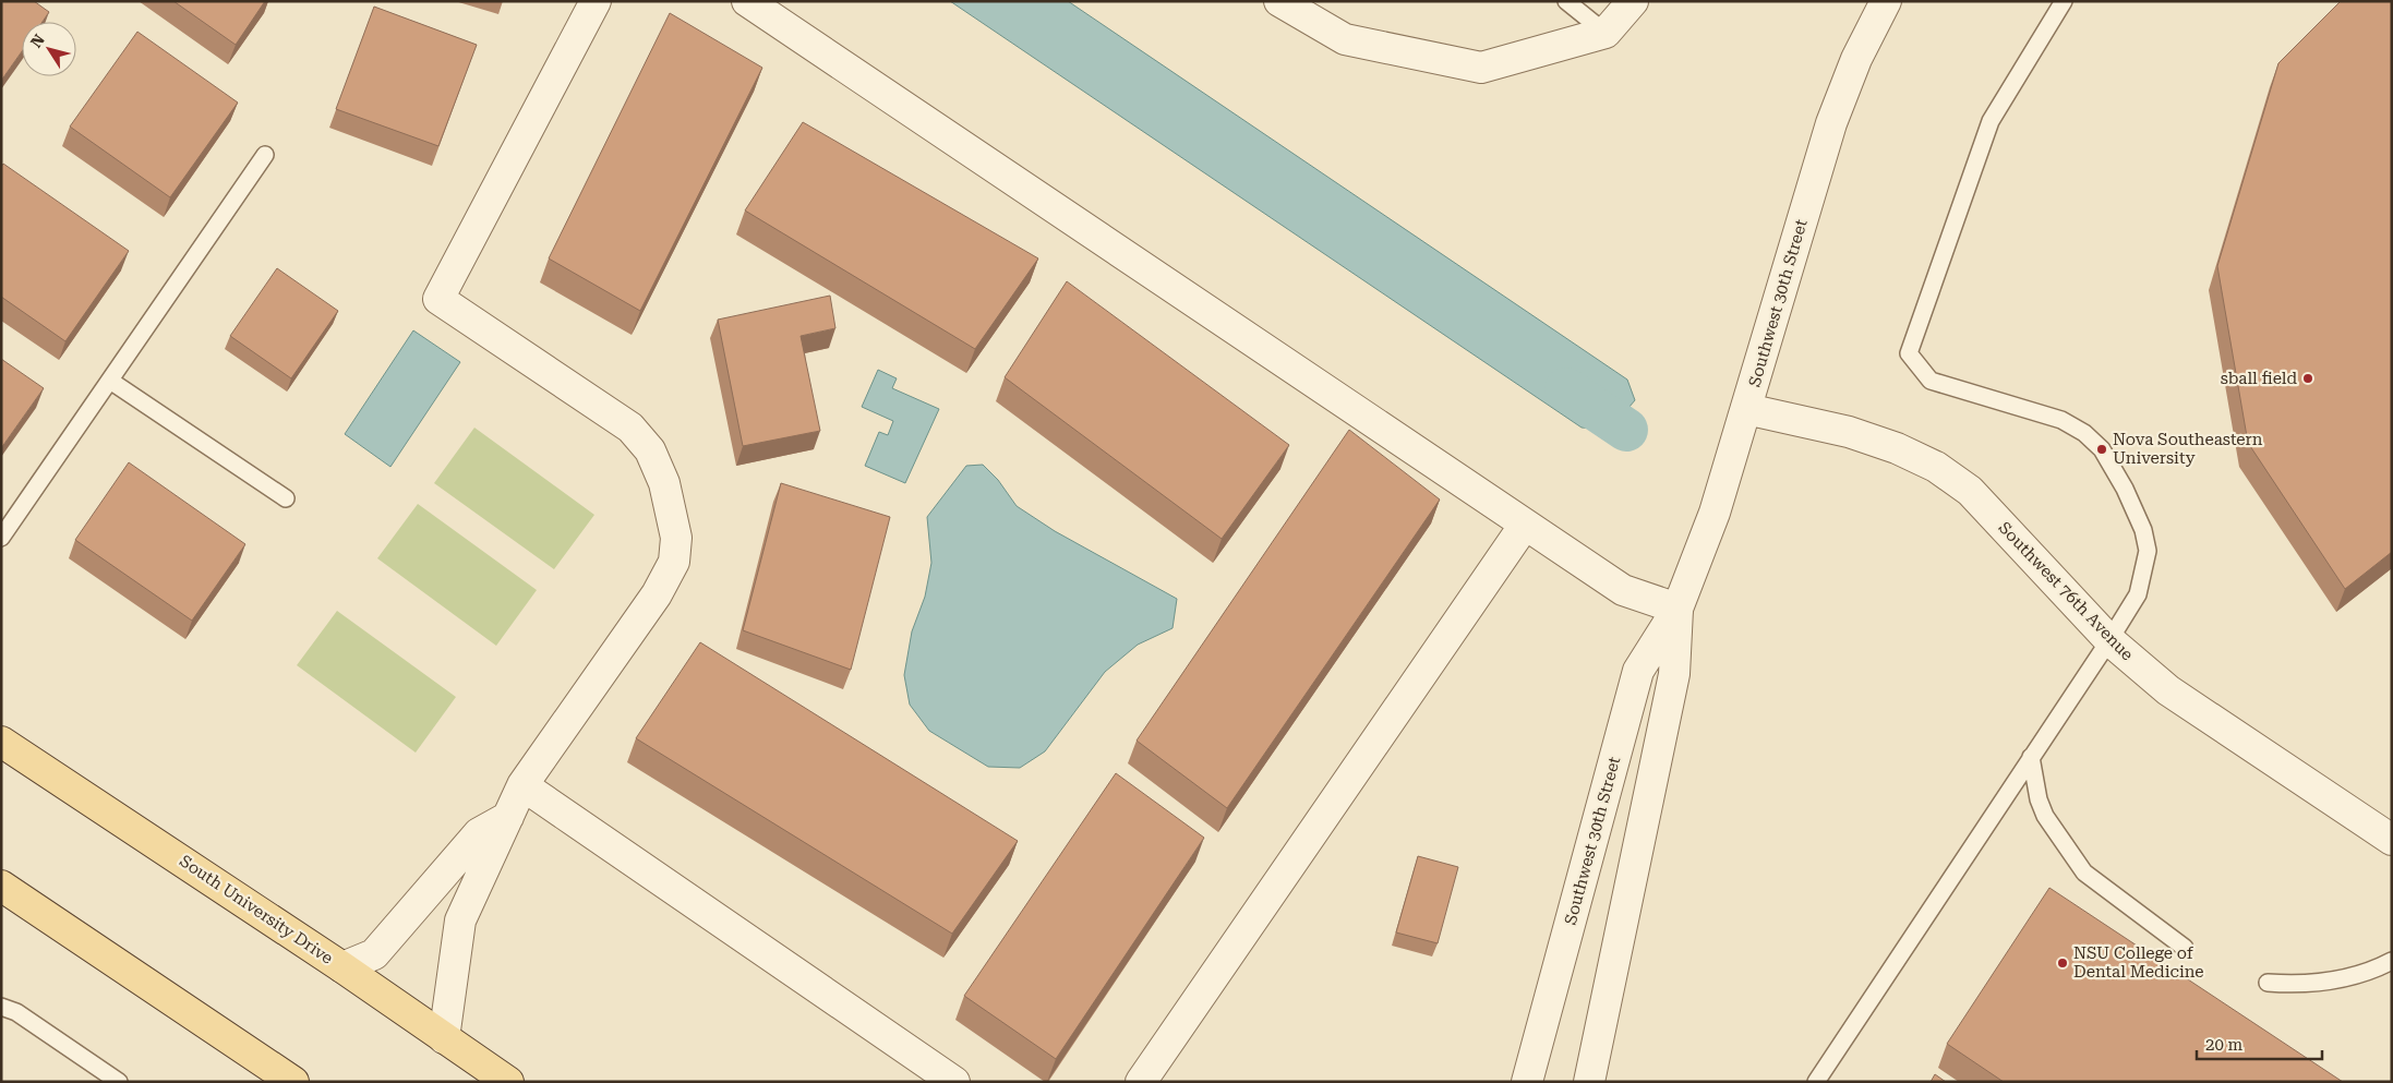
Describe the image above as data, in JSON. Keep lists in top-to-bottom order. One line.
{"streets":{"main road":["South University Drive"],"street":["Southwest 30th Street","Southwest 76th Avenue"]},"crossings":[["Southwest 30th Street","Southwest 76th Avenue"]],"places":["sball field","Nova Southeastern University","NSU College of Dental Medicine"],"scale_bar":"20 m","north":"top left"}
